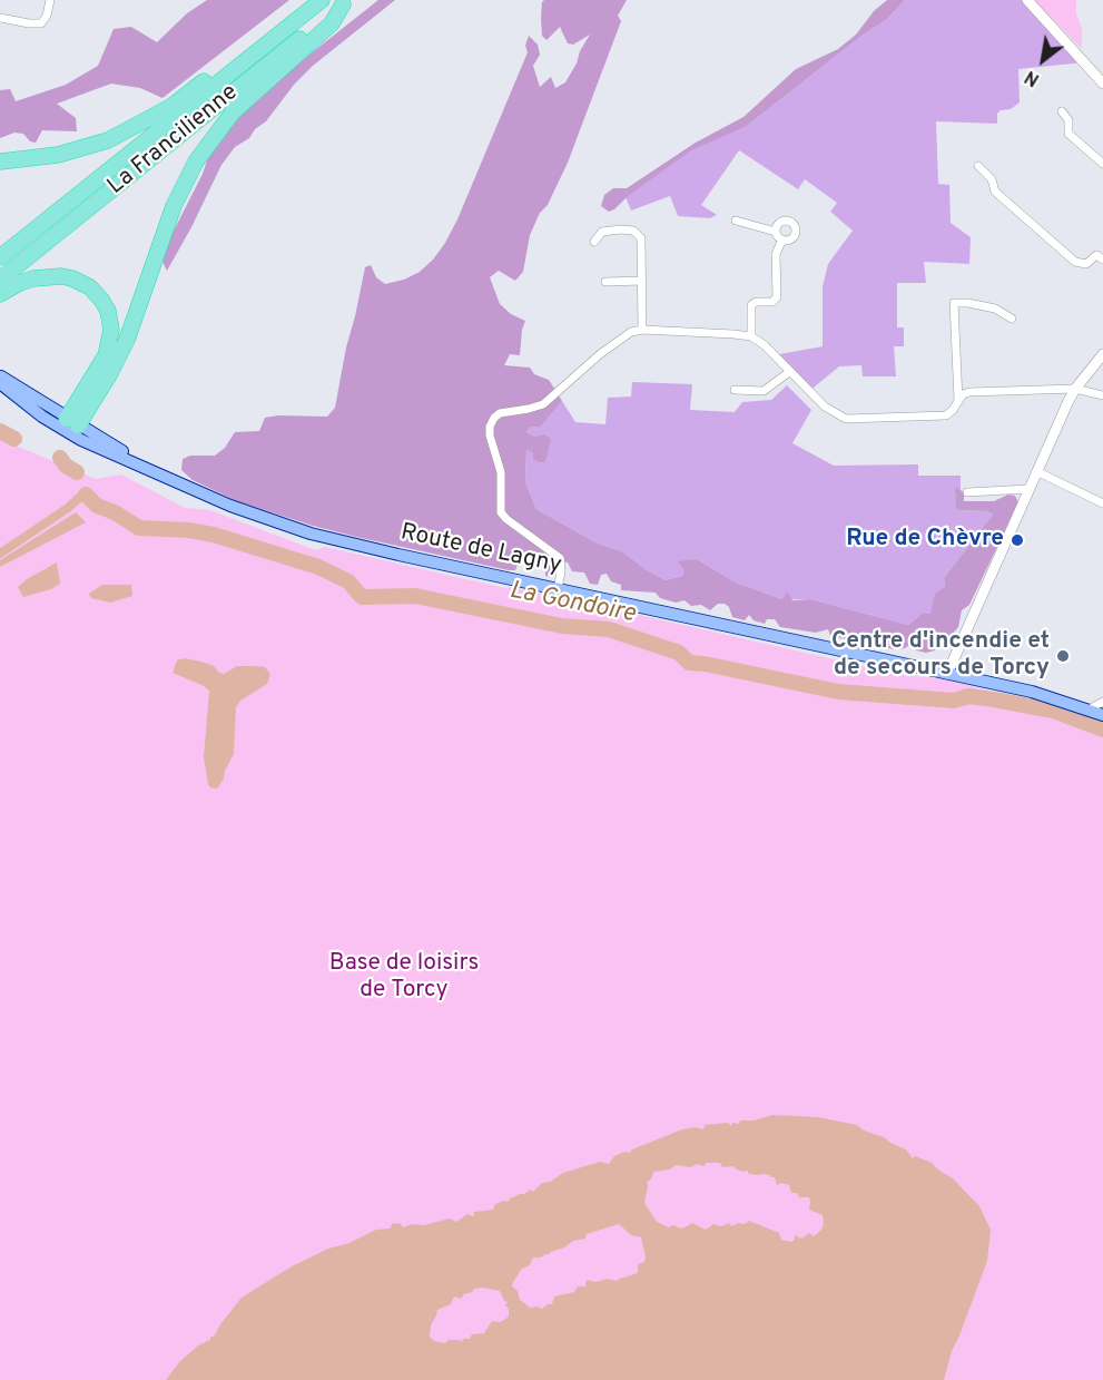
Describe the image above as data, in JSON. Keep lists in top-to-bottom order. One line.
{"streets":{"highway":["La Francilienne"],"main road":["Route de Lagny"]},"water":["La Gondoire"],"parks":["Base de loisirs de Torcy"],"places":["Rue de Chèvre","Centre d'incendie et de secours de Torcy"],"north":"bottom left"}
